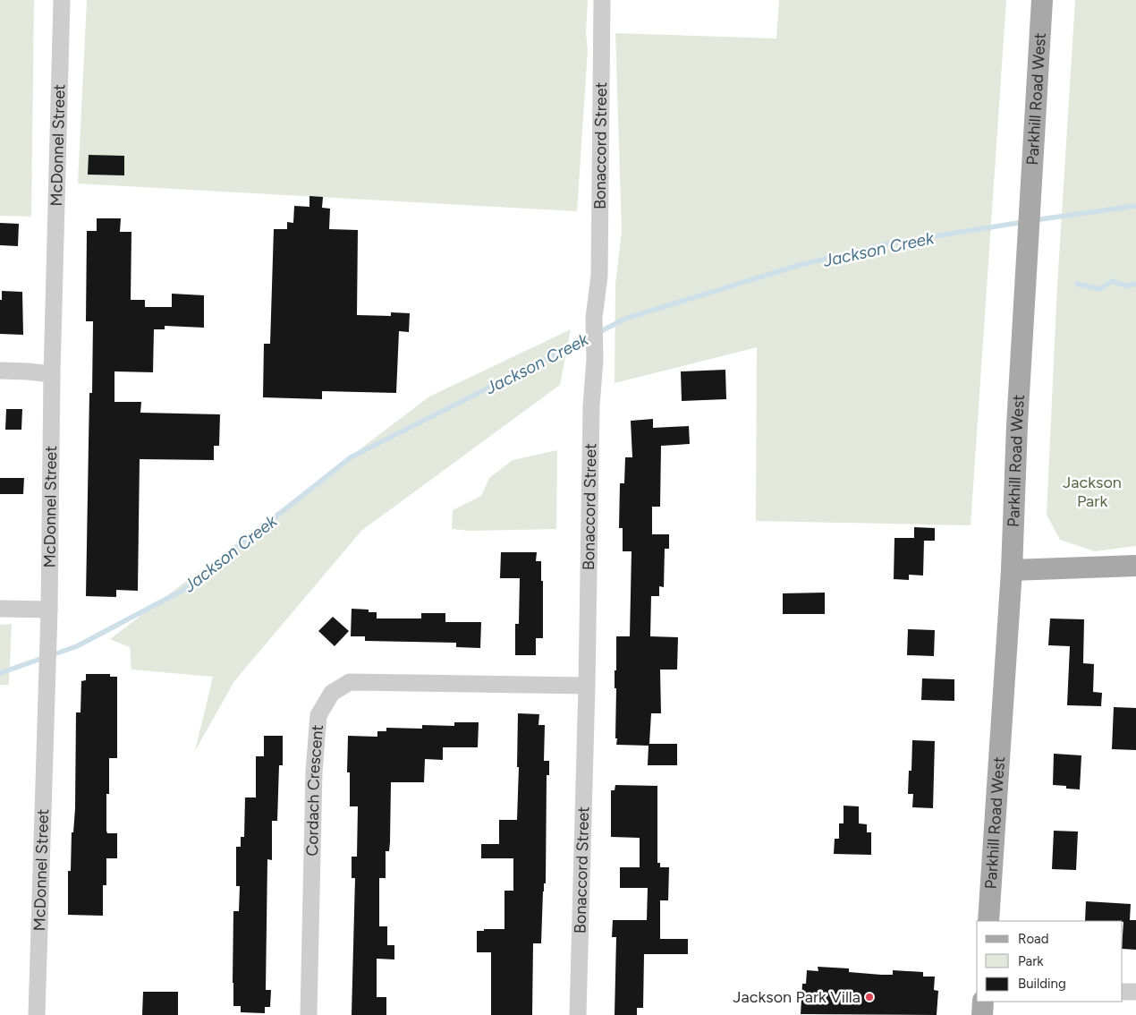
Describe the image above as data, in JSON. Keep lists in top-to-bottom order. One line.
{"streets":{"main road":["Parkhill Road West"],"street":["McDonnel Street","Bonaccord Street","Cordach Crescent"]},"crossings":[["Bonaccord Street","Cordach Crescent"]],"water":["Jackson Creek"],"parks":["Jackson Park"],"places":["Jackson Park Villa"],"legend":["Road","Park","Building"]}
